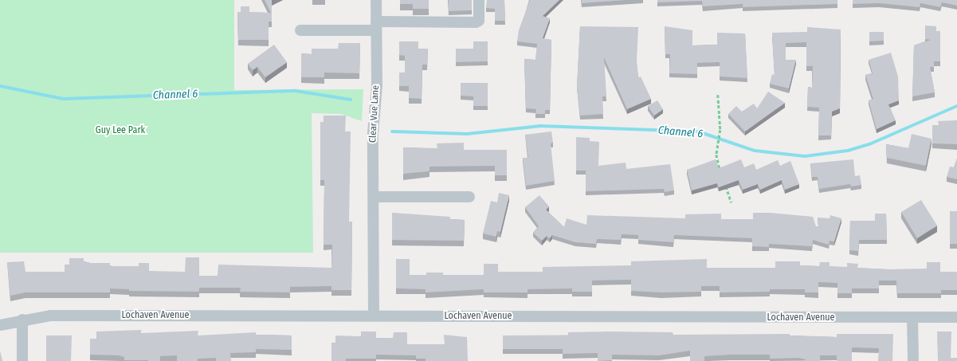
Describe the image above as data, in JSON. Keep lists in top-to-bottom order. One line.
{"streets":{"street":["Clear Vue Lane","Lochaven Avenue"]},"crossings":[["Clear Vue Lane","Lochaven Avenue"]],"water":["Channel 6"],"parks":["Guy Lee Park"]}
